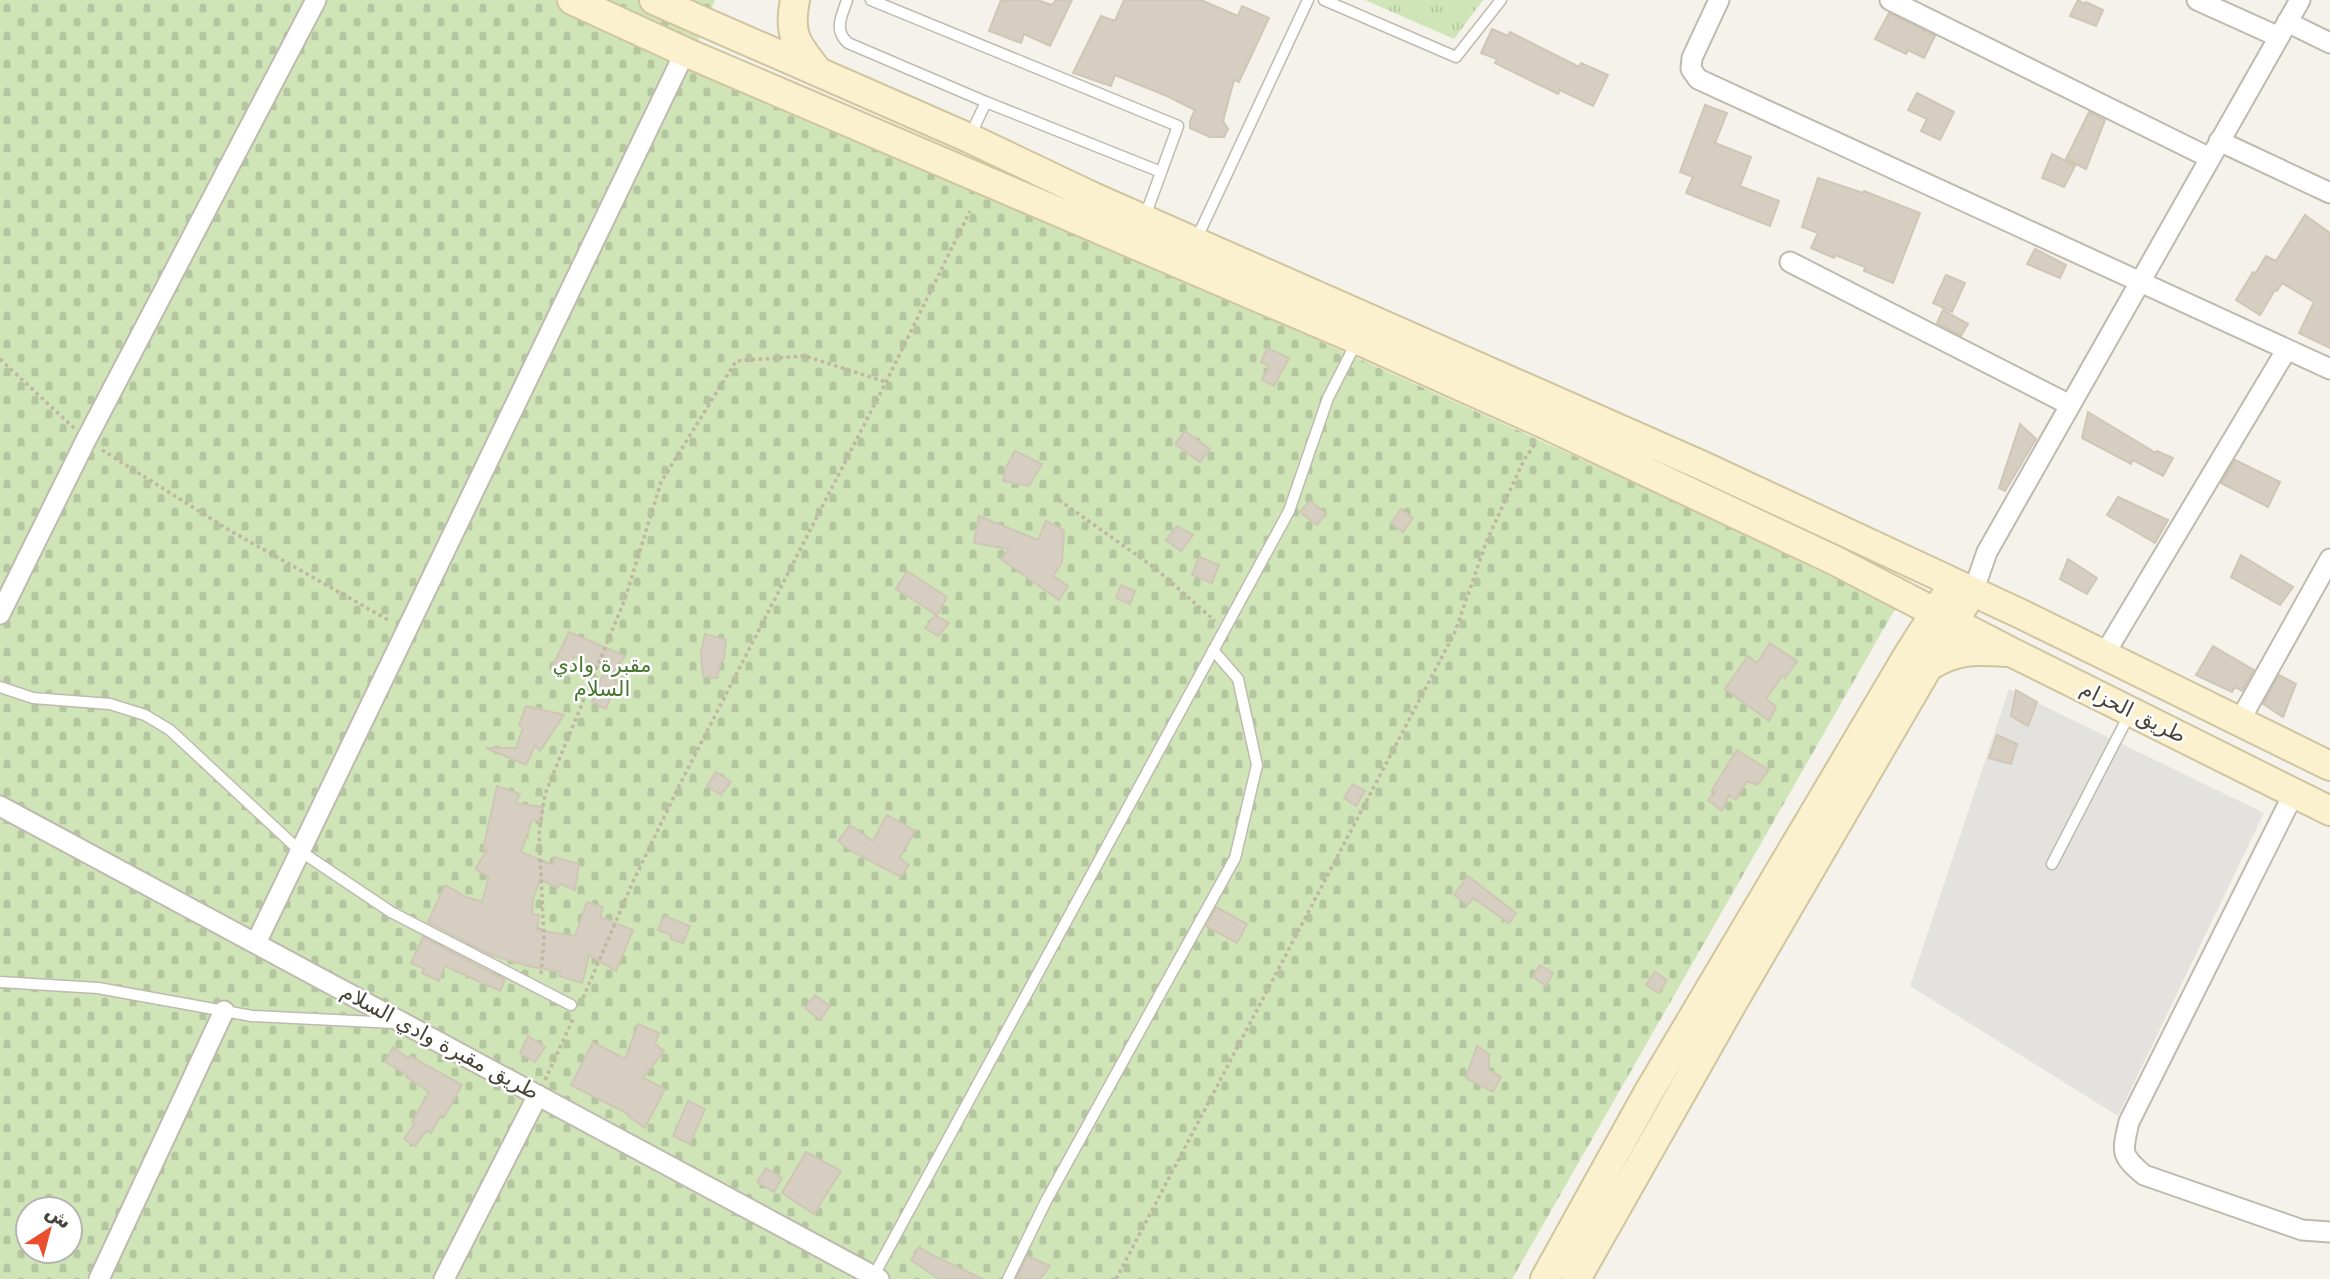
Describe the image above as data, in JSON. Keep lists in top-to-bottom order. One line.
{"streets":{"main road":["طريق الحزام"],"street":["طريق مقبرة وادي السلام"]},"parks":["مقبرة وادي السلام"],"north":"top right"}
